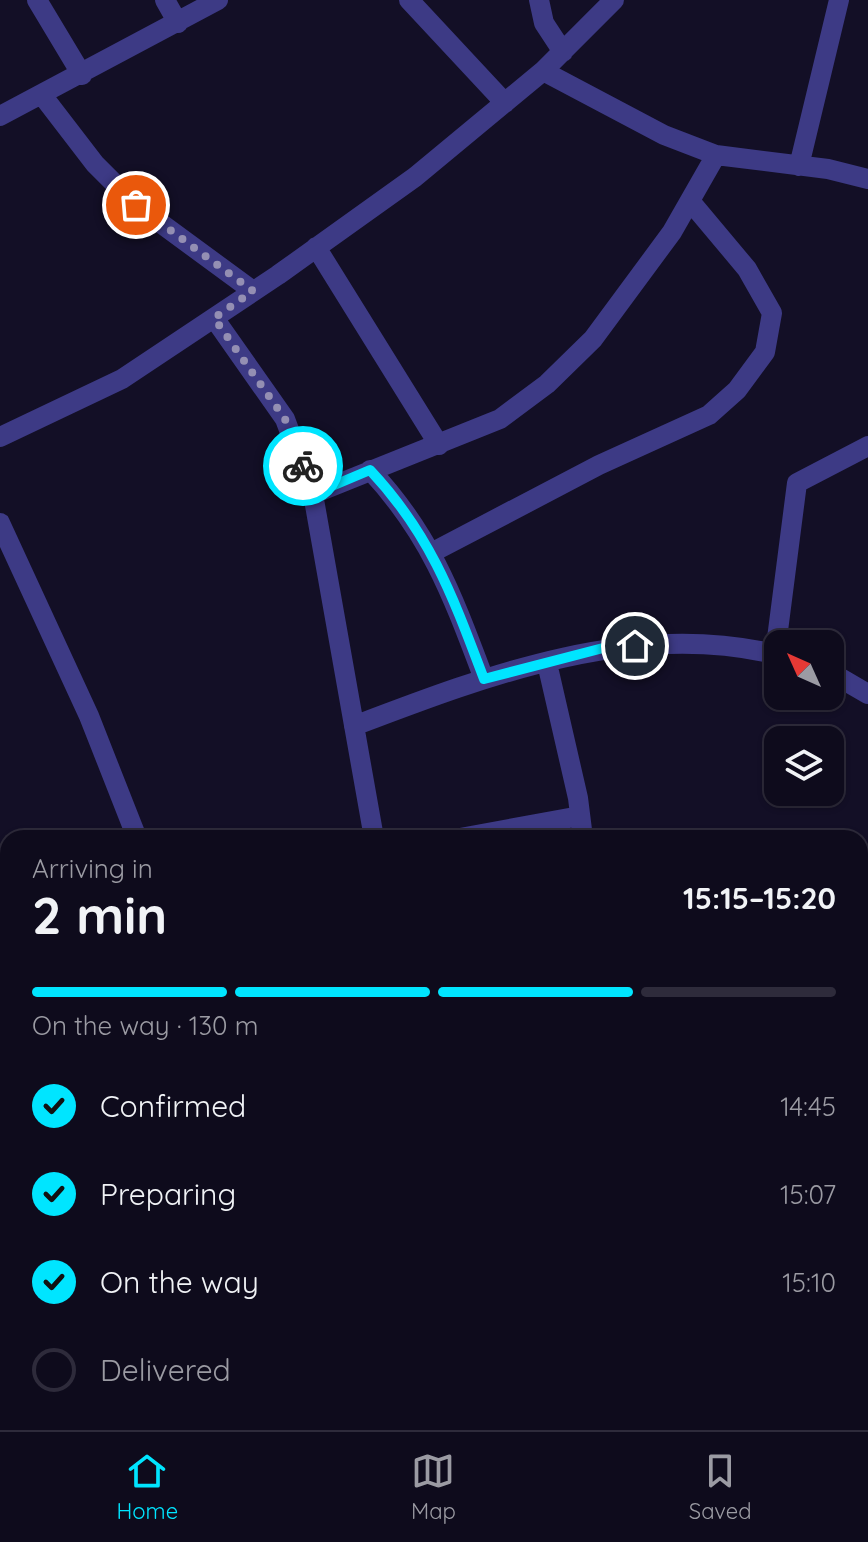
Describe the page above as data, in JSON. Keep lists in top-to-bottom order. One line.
{"north":"top left","page":{"heading":["2 min","Arriving in","15:15–15:20"],"bar":"On the way · 130 m","list":[["Confirmed","14:45"],["Preparing","15:07"],["On the way","15:10"],"Delivered"],"tabs":["Home","Map","Saved"]}}
